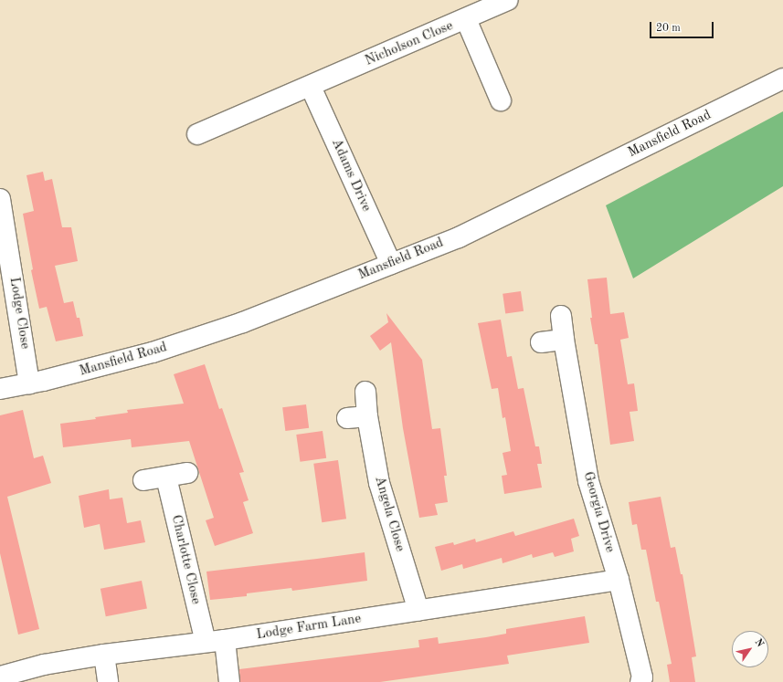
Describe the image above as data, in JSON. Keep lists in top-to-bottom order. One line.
{"streets":{"main road":["Nicholson Close","Mansfield Road","Adams Drive","Lodge Close","Georgia Drive","Angela Close","Charlotte Close","Lodge Farm Lane"]},"crossings":[["Nicholson Close","Adams Drive"],["Mansfield Road","Adams Drive"],["Mansfield Road","Lodge Close"],["Georgia Drive","Lodge Farm Lane"],["Angela Close","Lodge Farm Lane"],["Charlotte Close","Lodge Farm Lane"]],"scale_bar":"20 m","north":"top right"}
